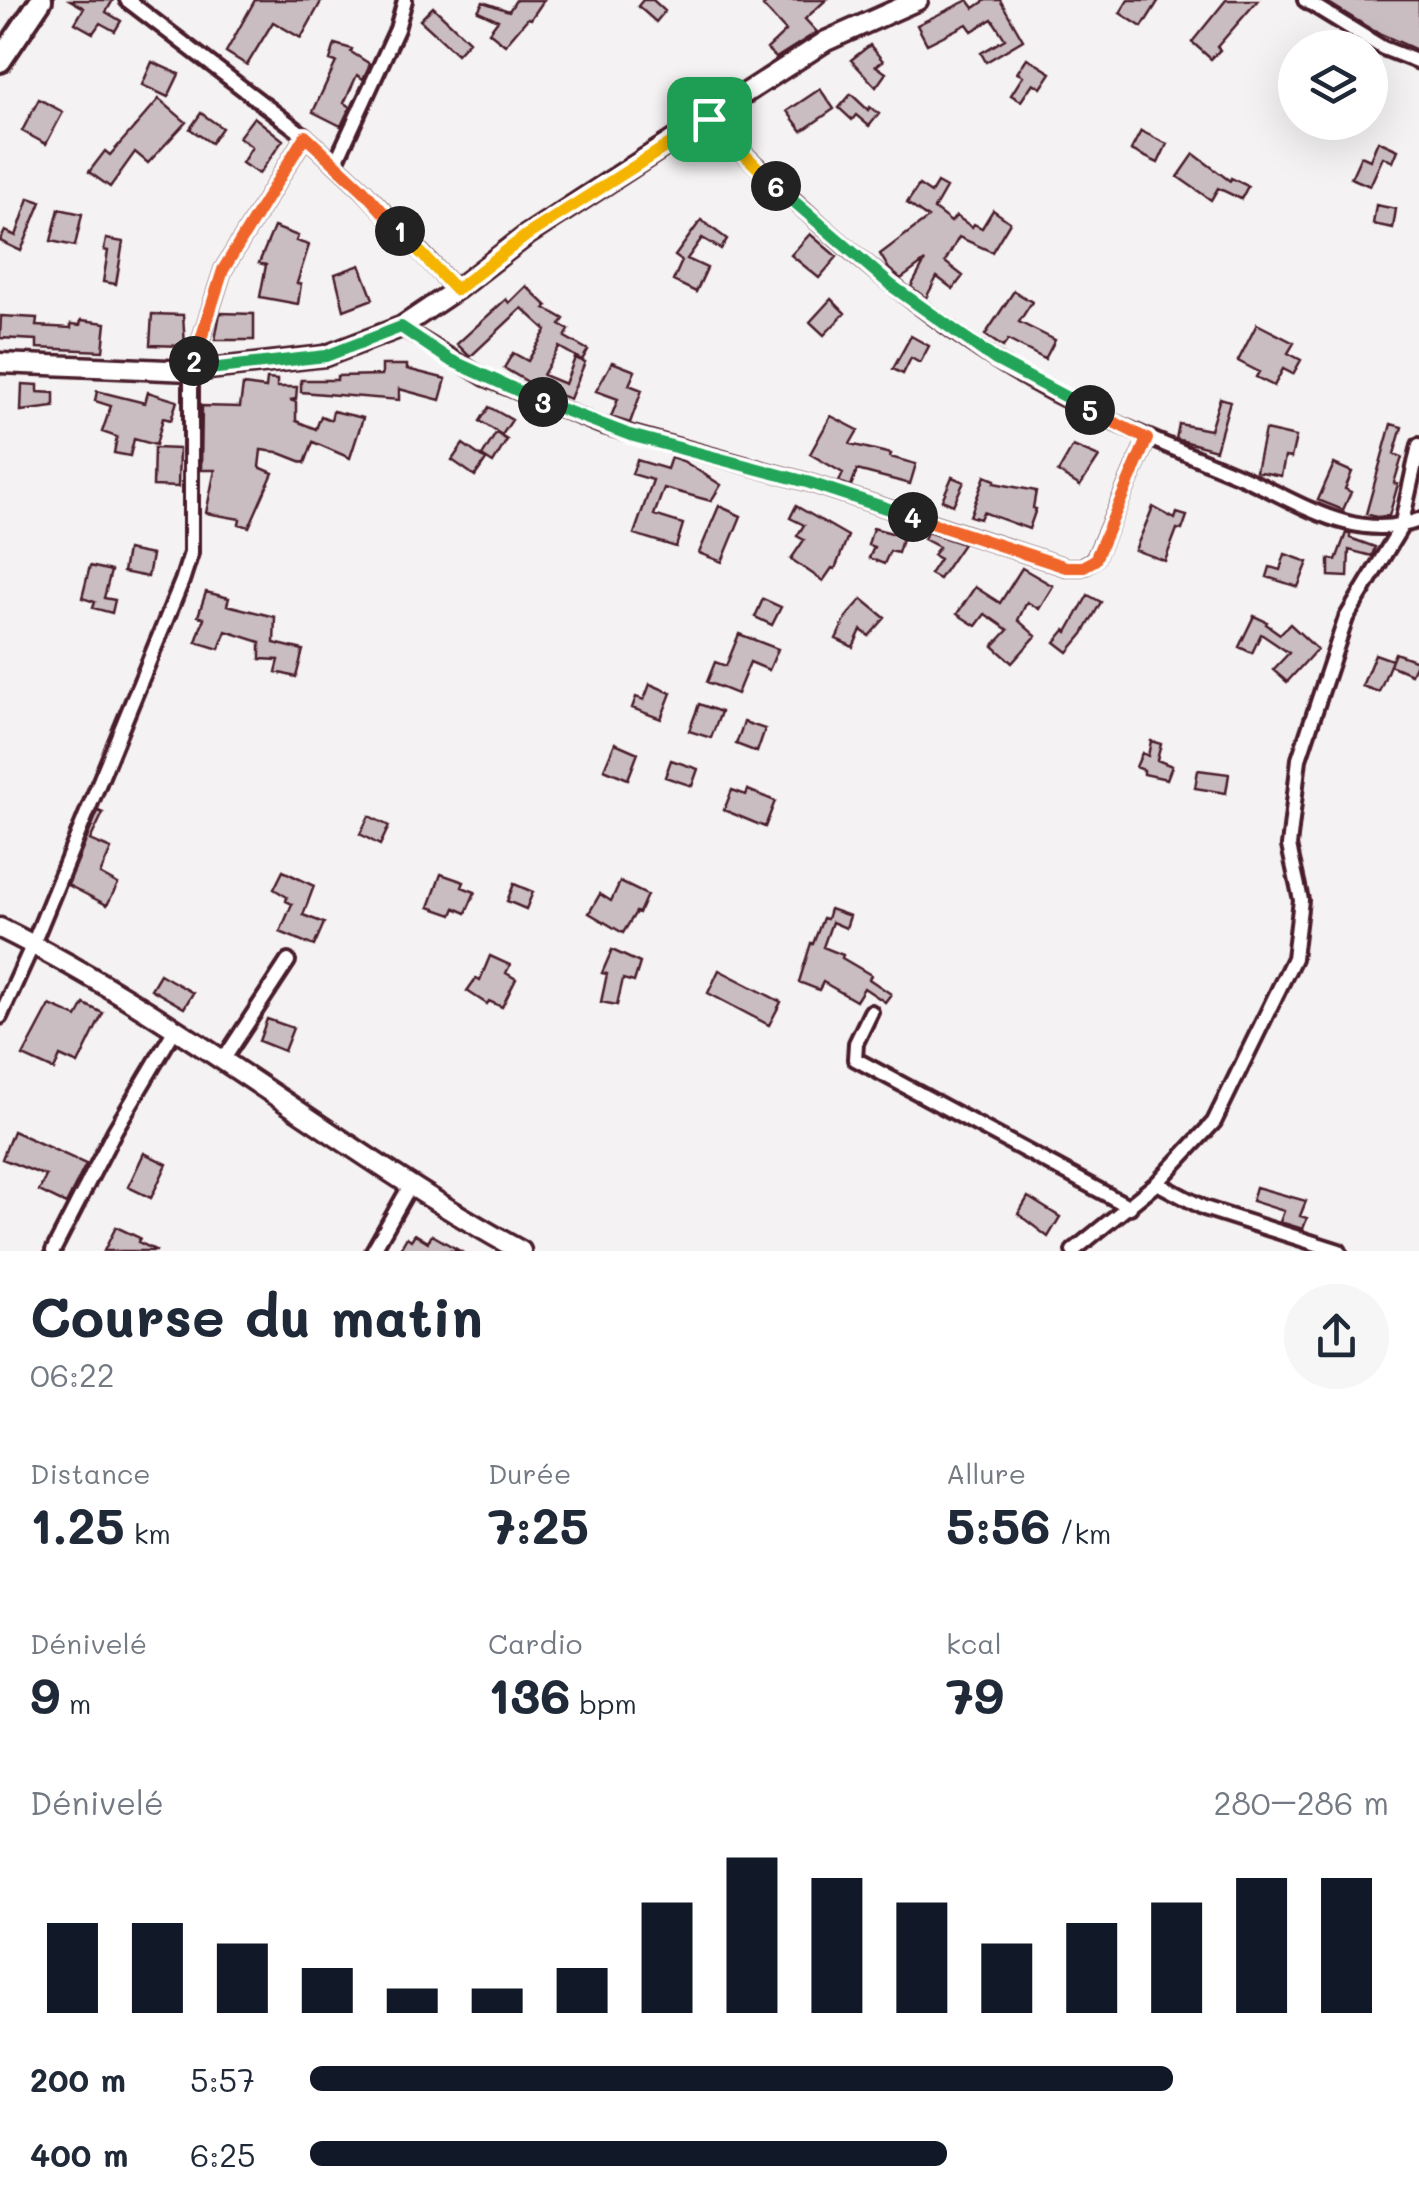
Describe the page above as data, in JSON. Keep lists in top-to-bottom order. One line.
{"page":{"pins":["6","1","2","3","5","4"],"heading":["Course du matin","06:22"],"stats":[["Distance","1.25 km"],["Durée","7:25"],["Allure","5:56 /km"],["Dénivelé","9 m"],["Cardio","136 bpm"],["kcal","79"]],"chart":["Dénivelé","280–286 m"],"list":[{"name":"200 m","note":"5:57"},{"name":"400 m","note":"6:25"}]}}
